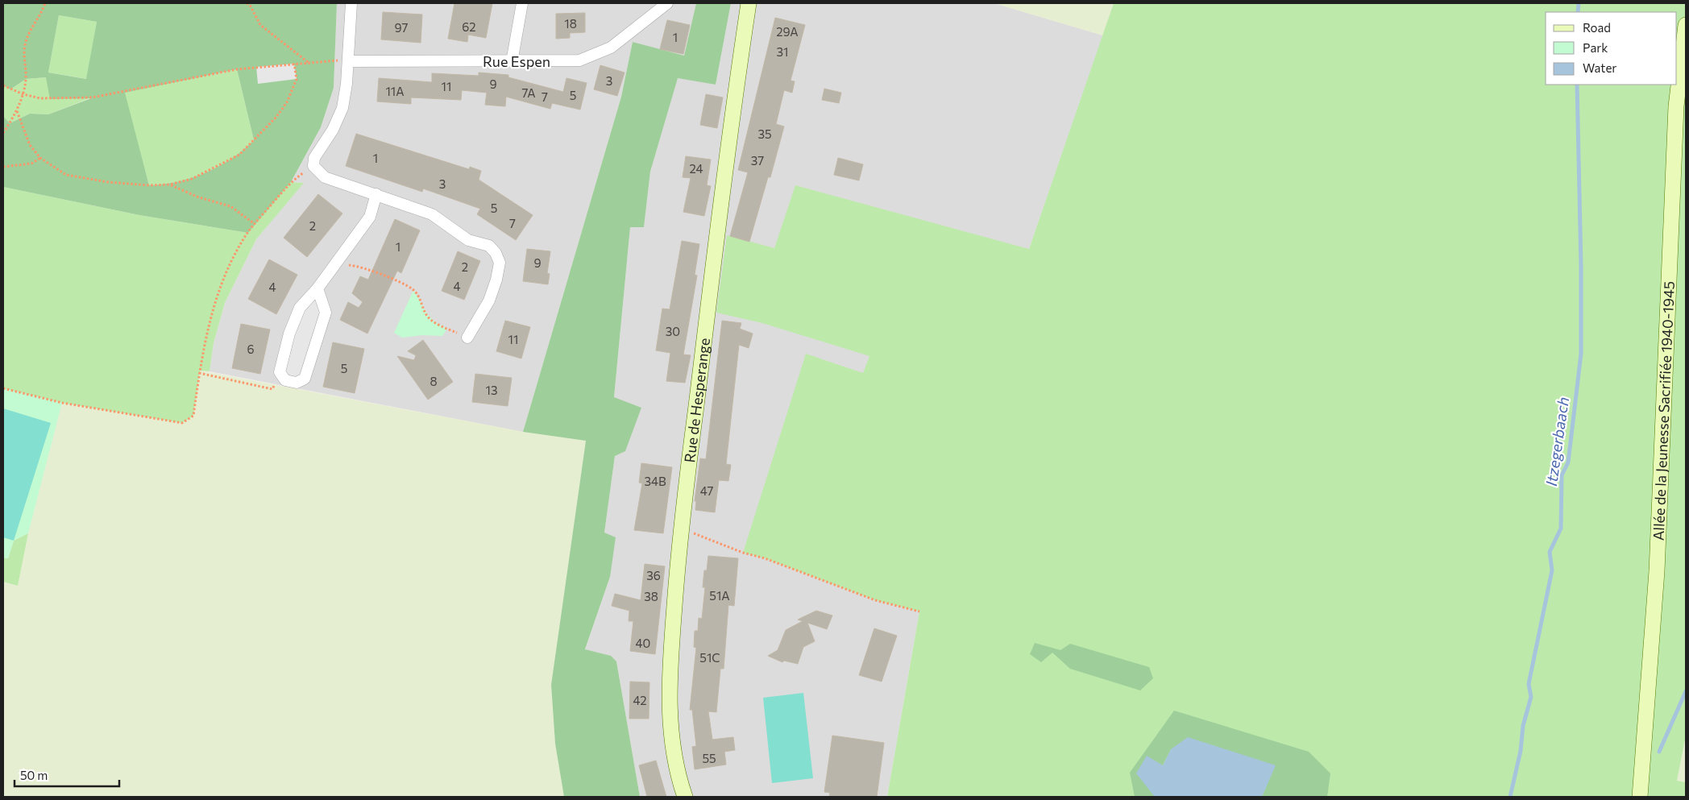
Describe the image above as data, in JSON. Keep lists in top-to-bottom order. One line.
{"streets":{"main road":["Rue de Hesperange","Allée de la Jeunesse Sacrifiée 1940-1945"],"street":["Rue Espen"]},"water":["Itzegerbaach"],"house_numbers":["18","62","97","29A","1","31","3","9","11","11A","7A","5","7","35","1","37","24","3","5","7","2","1","9","2","4","4","30","11","6","5","8","13","34B","47","36","51A","38","40","51C","42","55"],"legend":["Road","Park","Water"],"scale_bar":"50 m"}
